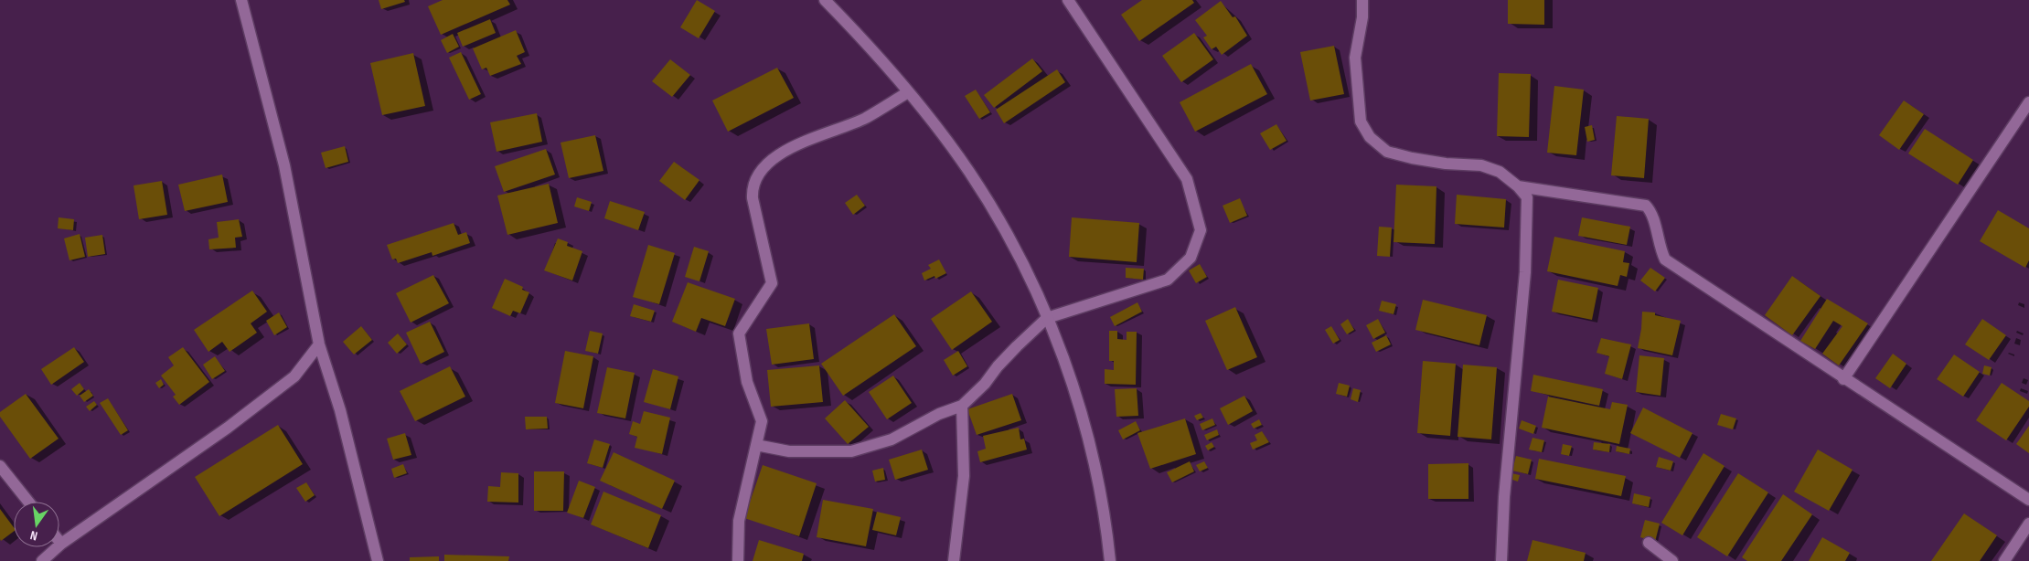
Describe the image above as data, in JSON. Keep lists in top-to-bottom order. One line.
{"north":"bottom"}
